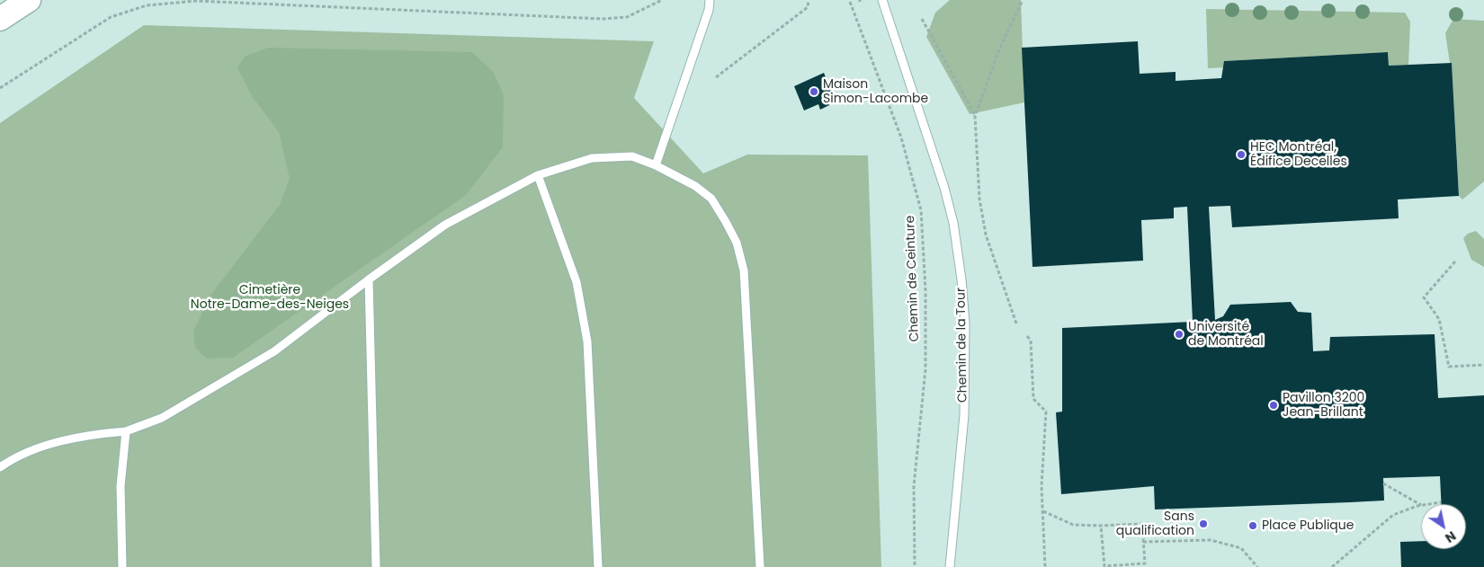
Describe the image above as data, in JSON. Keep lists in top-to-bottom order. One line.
{"streets":{"lane":["Chemin de la Tour"],"path":["Chemin de Ceinture"]},"parks":["Cimetière Notre-Dame-des-Neiges"],"places":["Maison Simon-Lacombe","HEC Montréal, Édifice Decelles","Université de Montréal","Pavillon 3200 Jean-Brillant","Sans qualification","Place Publique"],"north":"bottom right"}
